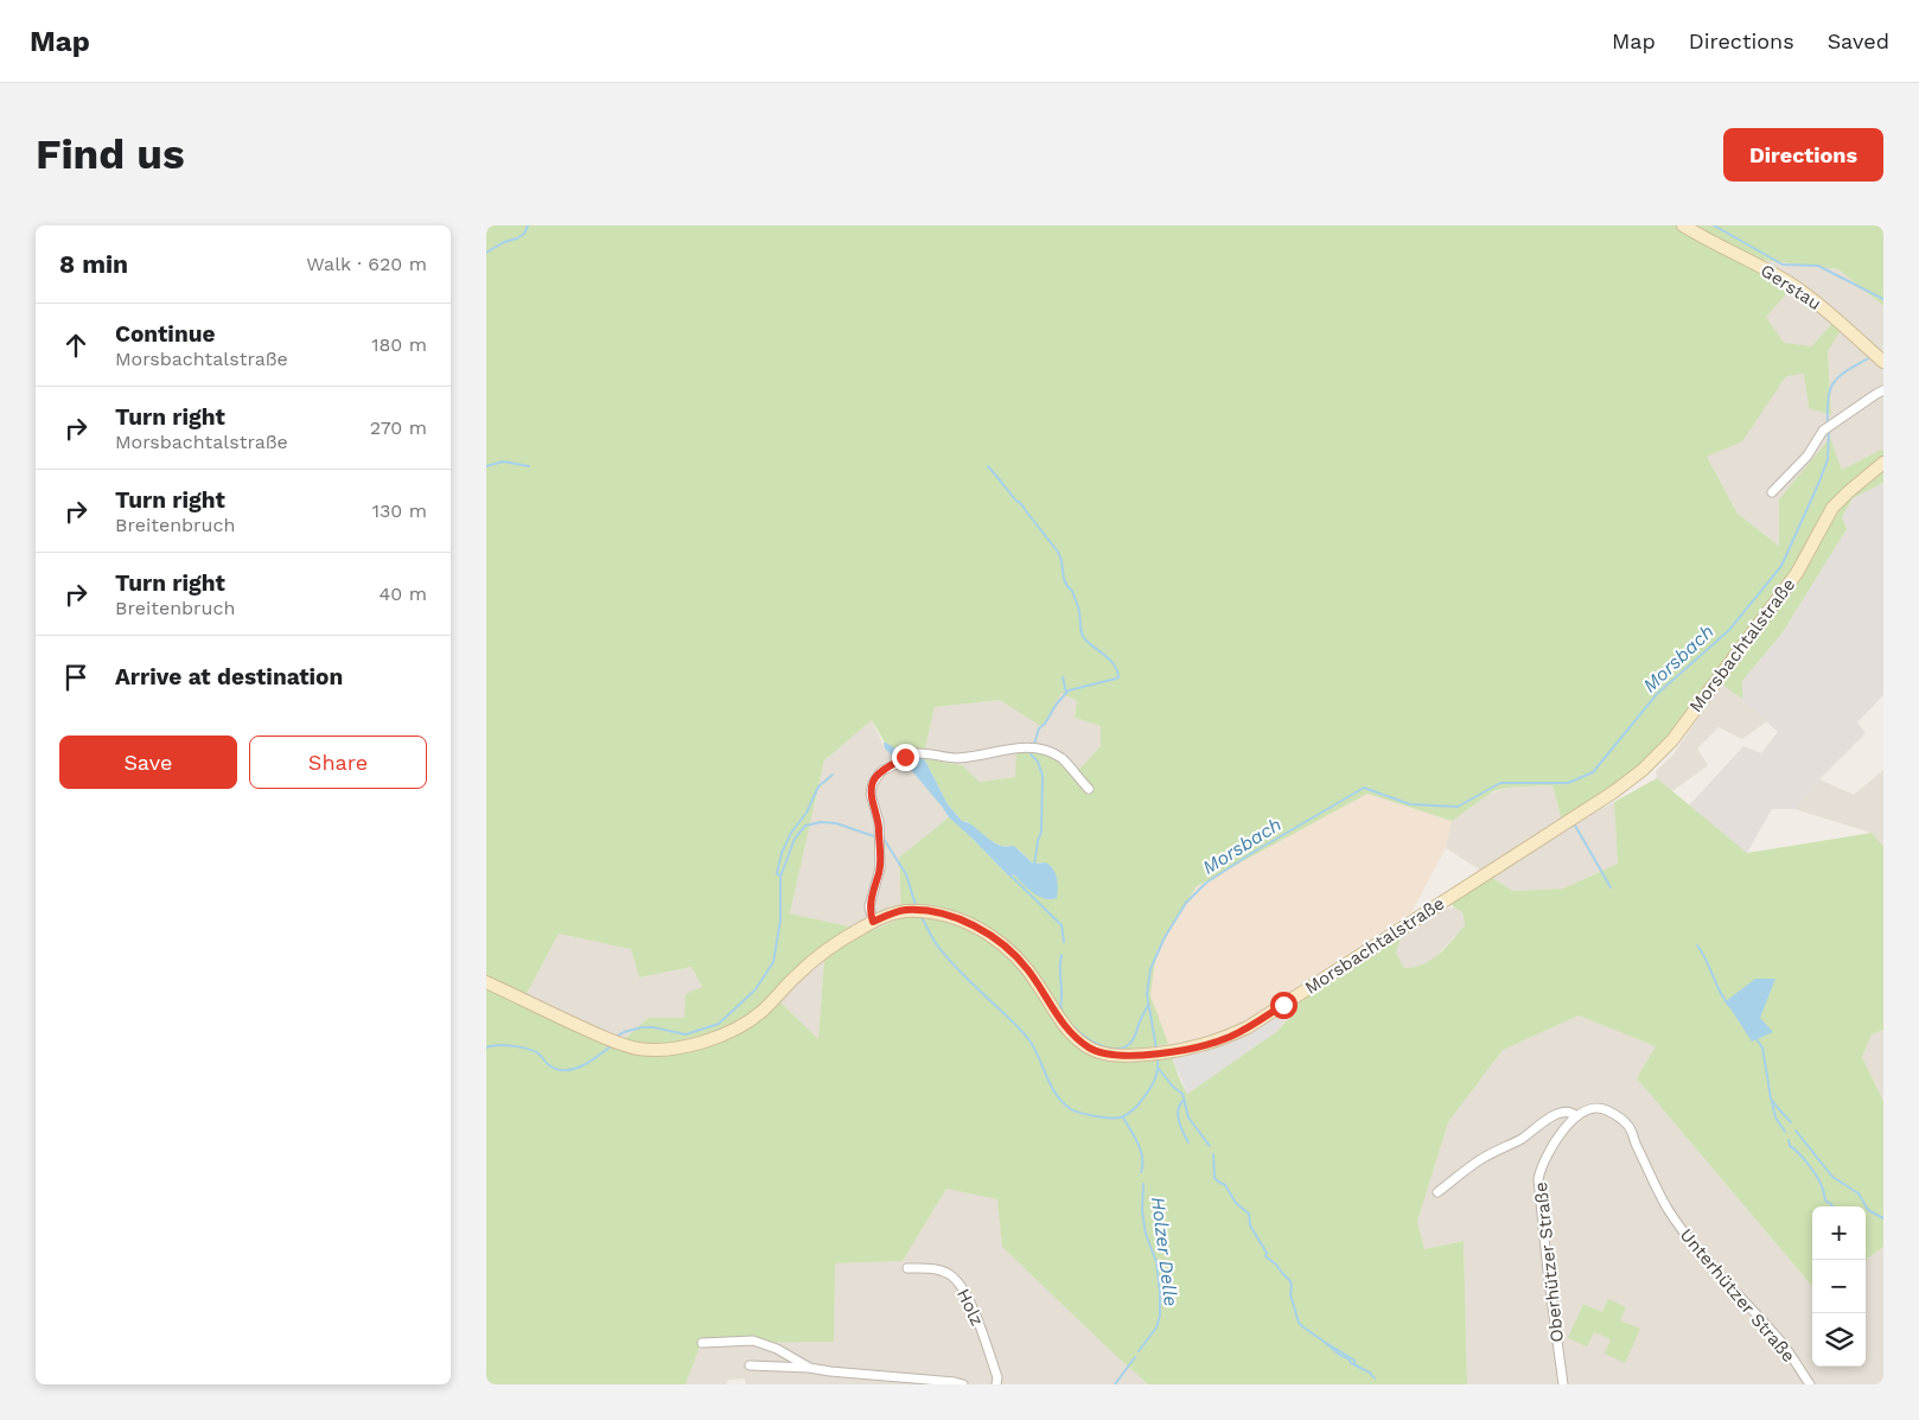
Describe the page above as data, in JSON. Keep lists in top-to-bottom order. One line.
{"streets":{"main road":["Gerstau","Morsbachtalstraße"],"street":["Oberhützer Straße","Unterhützer Straße","Holz"]},"crossings":[["Oberhützer Straße","Unterhützer Straße"]],"water":["Morsbach","Holzer Delle"],"page":{"header":"Map","nav":["Map","Directions","Saved"],"buttons":["Directions",["Save","Share"]],"title":"Find us","heading":["8 min","Walk · 620 m"],"list":[["Continue","Morsbachtalstraße","180 m"],["Turn right","Morsbachtalstraße","270 m"],["Turn right","Breitenbruch","130 m"],["Turn right","Breitenbruch","40 m"],"Arrive at destination"],"map_buttons":["+","−"]}}
